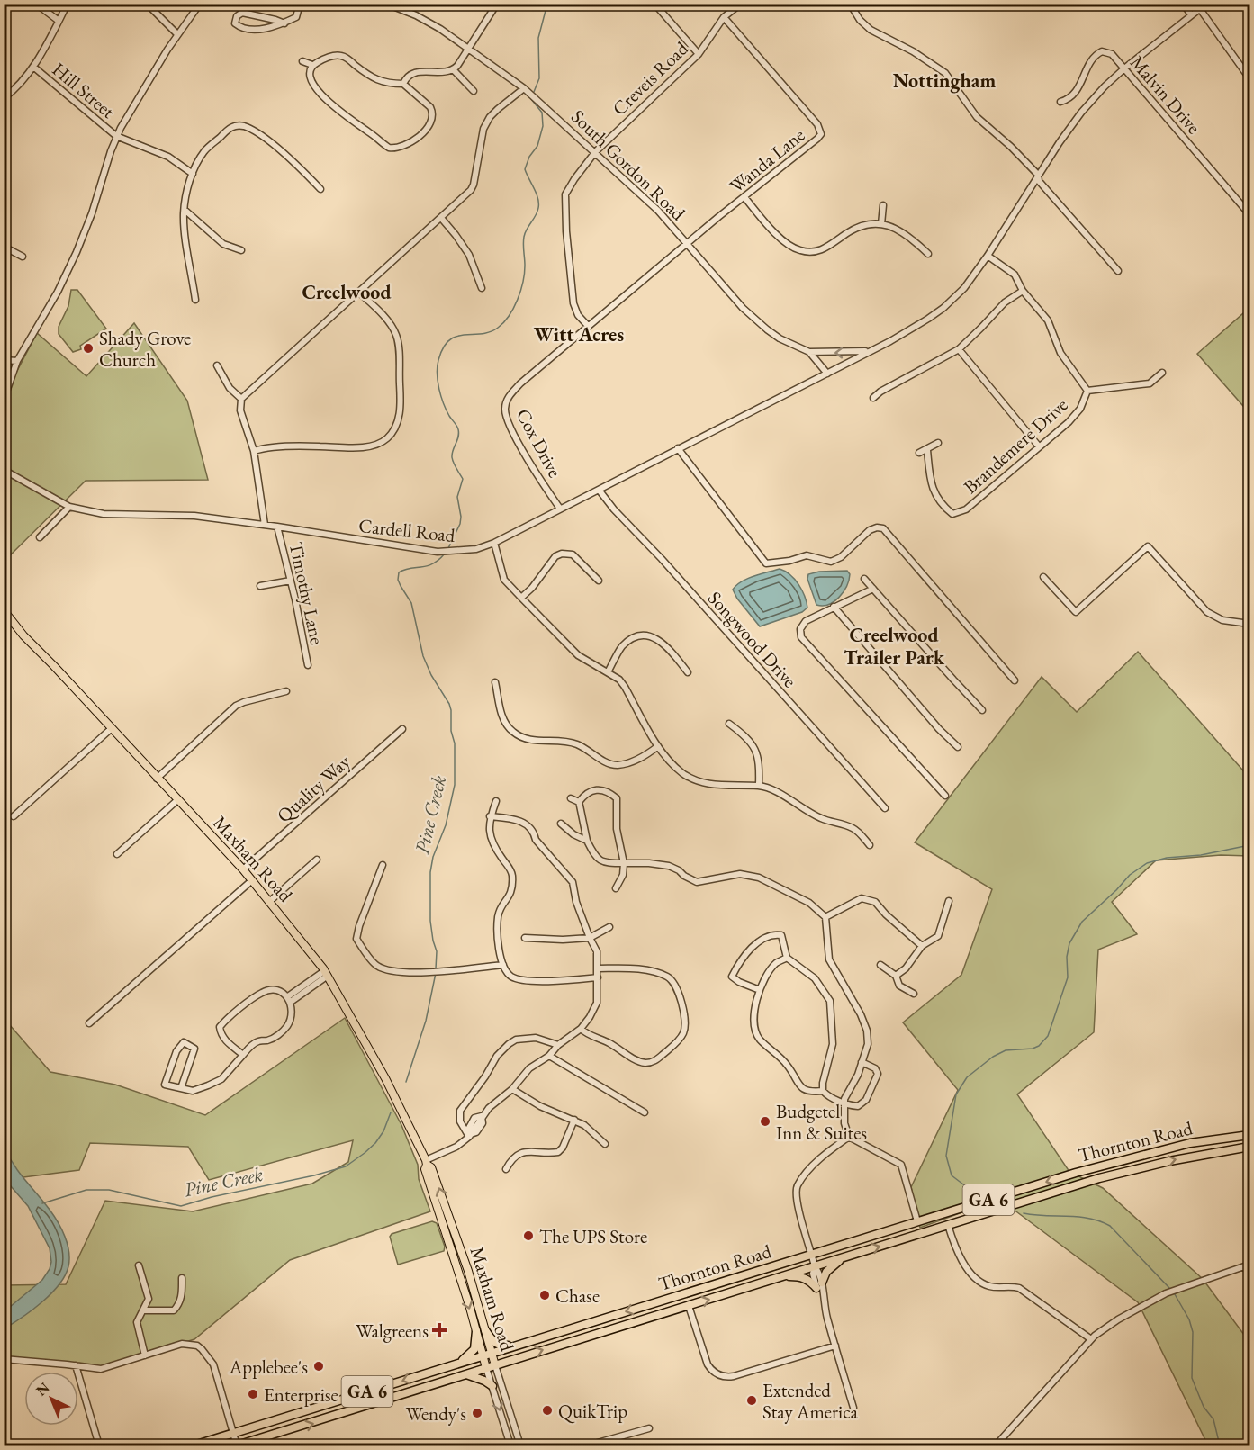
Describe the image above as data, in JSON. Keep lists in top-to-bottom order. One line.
{"streets":{"highway":["Thornton Road","GA 6"],"main road":["Maxham Road"],"street":["Creveis Road","Hill Street","Malvin Drive","Wanda Lane","South Gordon Road","Cox Drive","Brandemere Drive","Cardell Road","Timothy Lane","Songwood Drive","Quality Way"]},"crossings":[["Creveis Road","Wanda Lane"],["Creveis Road","South Gordon Road"],["Creveis Road","Cox Drive"],["Wanda Lane","South Gordon Road"],["Wanda Lane","Cox Drive"],["South Gordon Road","Cox Drive"],["South Gordon Road","Cardell Road"],["Cox Drive","Cardell Road"],["Cardell Road","Timothy Lane"],["Cardell Road","Songwood Drive"],["Quality Way","Maxham Road"],["Maxham Road","Thornton Road"]],"districts":["Nottingham","Creelwood","Witt Acres","Creelwood Trailer Park"],"water":["Pine Creek"],"places":{"other":["Shady Grove Church","Budgetel Inn & Suites","The UPS Store","Chase","Applebee's","Enterprise","Extended Stay America","QuikTrip","Wendy's"],"health":["Walgreens"]},"north":"top left"}
